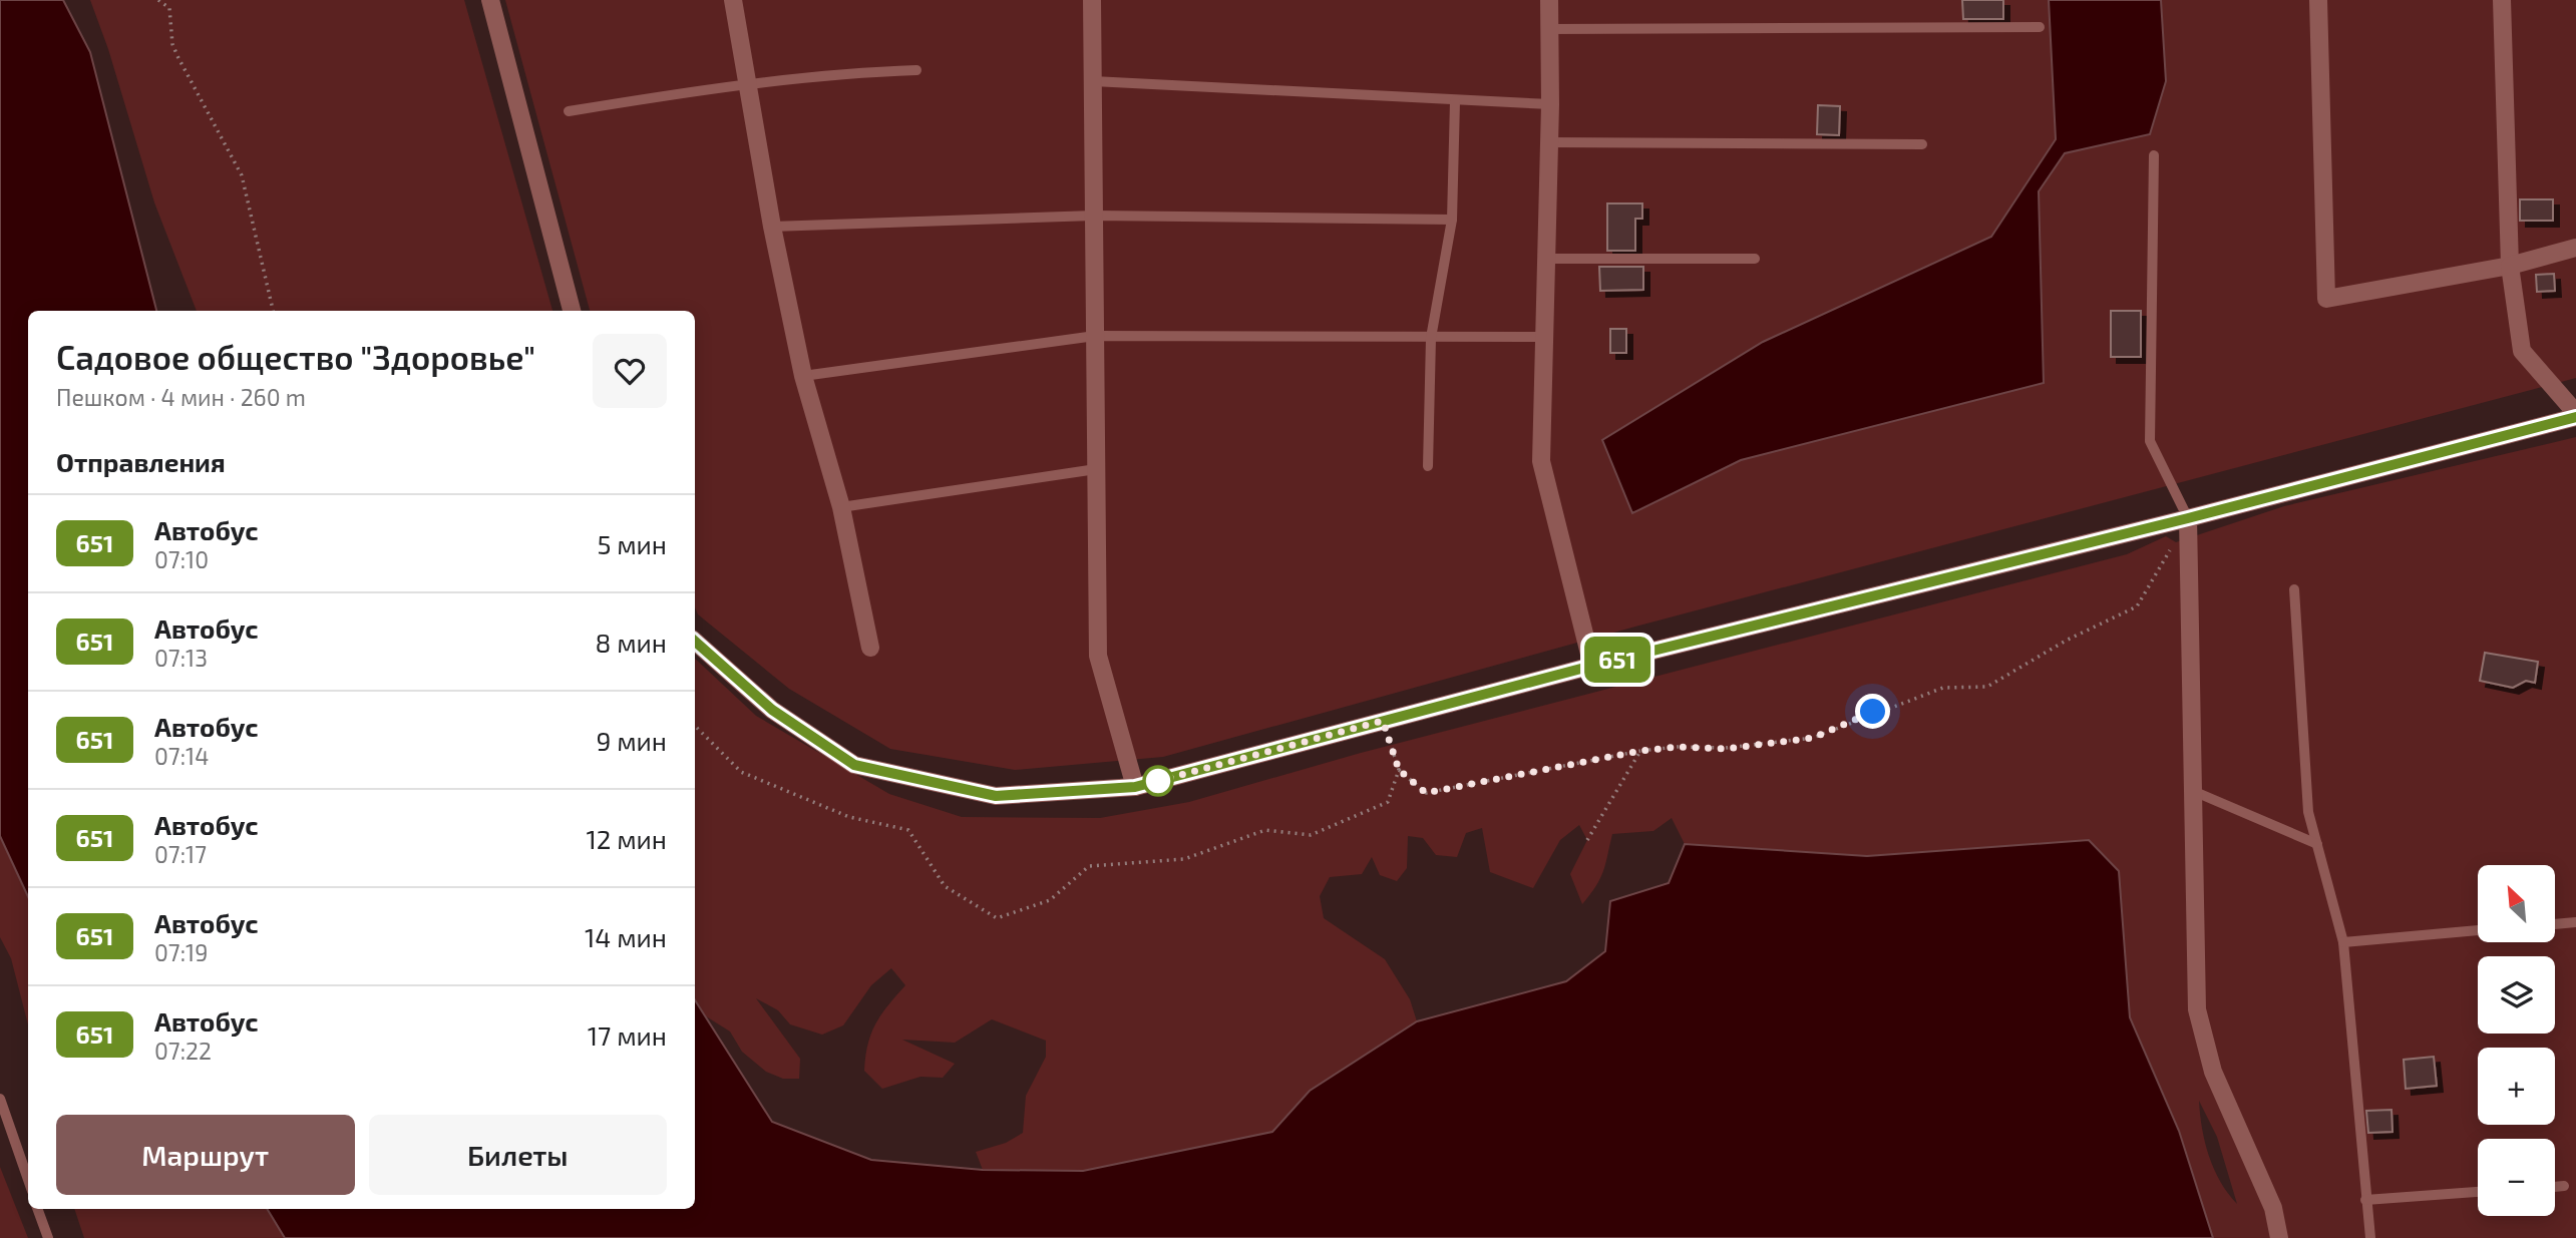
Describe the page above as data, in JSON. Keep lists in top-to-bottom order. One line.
{"lines":["bus line 651"],"north":"top left","page":{"on_map":"651","heading":[["Садовое общество \"Здоровье\"","Пешком · 4 мин · 260 m"],"Отправления"],"list":[{"mark":"651","name":"Автобус","note":"07:10","value":"5 мин"},{"mark":"651","name":"Автобус","note":"07:13","value":"8 мин"},{"mark":"651","name":"Автобус","note":"07:14","value":"9 мин"},{"mark":"651","name":"Автобус","note":"07:17","value":"12 мин"},{"mark":"651","name":"Автобус","note":"07:19","value":"14 мин"},{"mark":"651","name":"Автобус","note":"07:22","value":"17 мин"}],"map_buttons":["+","−"],"buttons":["Маршрут","Билеты"]}}
